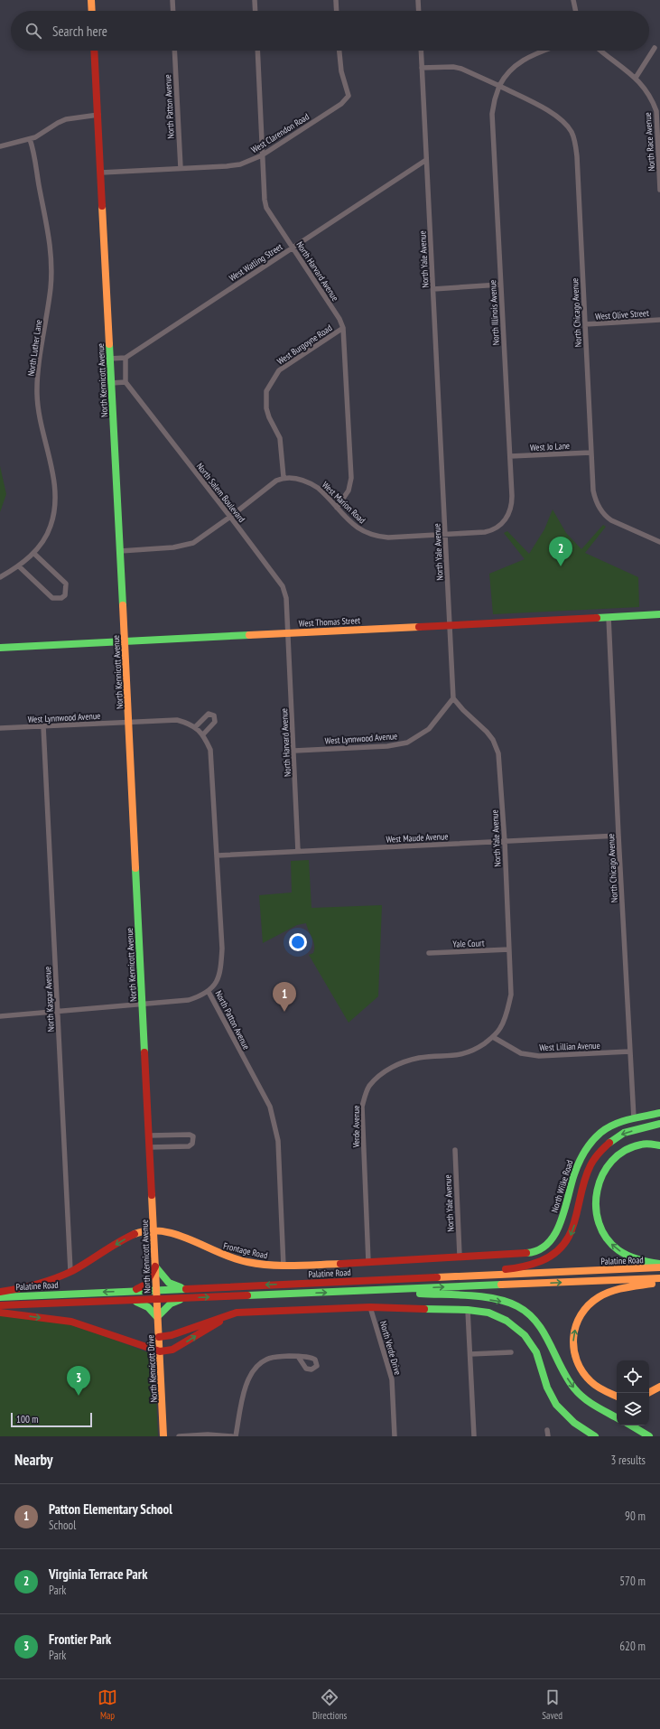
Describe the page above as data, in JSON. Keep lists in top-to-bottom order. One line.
{"streets":{"main road":["North Kennicott Avenue","West Thomas Street","North Wilke Road","Frontage Road","Palatine Road","North Kennicott Drive"],"street":["North Patton Avenue","West Clarendon Road","North Race Avenue","North Yale Avenue","West Watling Street","North Harvard Avenue","North Illinois Avenue","North Chicago Avenue","West Olive Street","West Burgoyne Road","North Luther Lane","West Jo Lane","North Salem Boulevard","West Marion Road","West Lynnwood Avenue","West Maude Avenue","Yale Court","North Kaspar Avenue","West Lillian Avenue","Verde Avenue","North Verde Drive"]},"crossings":[["North Patton Avenue","West Clarendon Road"],["North Patton Avenue","North Kennicott Avenue"],["North Patton Avenue","West Lynnwood Avenue"],["North Patton Avenue","West Maude Avenue"],["North Patton Avenue","Frontage Road"],["West Clarendon Road","North Harvard Avenue"],["West Clarendon Road","North Kennicott Avenue"],["North Yale Avenue","West Watling Street"],["North Yale Avenue","West Marion Road"],["North Yale Avenue","West Thomas Street"],["North Yale Avenue","West Lynnwood Avenue"],["North Yale Avenue","West Maude Avenue"],["North Yale Avenue","Yale Court"],["North Yale Avenue","West Lillian Avenue"],["North Yale Avenue","Verde Avenue"],["North Yale Avenue","Frontage Road"],["West Watling Street","North Harvard Avenue"],["West Watling Street","North Kennicott Avenue"],["North Harvard Avenue","West Burgoyne Road"],["North Harvard Avenue","North Salem Boulevard"],["North Harvard Avenue","West Marion Road"],["North Harvard Avenue","West Thomas Street"],["North Harvard Avenue","West Lynnwood Avenue"],["North Harvard Avenue","West Maude Avenue"],["North Illinois Avenue","North Chicago Avenue"],["North Illinois Avenue","West Jo Lane"],["North Illinois Avenue","West Marion Road"],["North Chicago Avenue","West Olive Street"],["North Chicago Avenue","West Jo Lane"],["North Chicago Avenue","West Thomas Street"],["North Chicago Avenue","West Maude Avenue"],["North Chicago Avenue","West Lillian Avenue"],["North Chicago Avenue","North Wilke Road"],["West Burgoyne Road","West Marion Road"],["North Kennicott Avenue","West Thomas Street"],["North Kennicott Avenue","West Lynnwood Avenue"],["North Kennicott Avenue","Frontage Road"],["North Kennicott Avenue","Palatine Road"],["North Kennicott Avenue","North Kennicott Drive"],["North Salem Boulevard","West Thomas Street"],["West Lynnwood Avenue","North Kaspar Avenue"],["North Kaspar Avenue","Frontage Road"],["West Lillian Avenue","Verde Avenue"],["Verde Avenue","Frontage Road"],["North Wilke Road","Frontage Road"],["Palatine Road","North Kennicott Drive"]],"scale_bar":"100 m","page":{"search":"Search here","pins":["2","1","3"],"scale":"100 m","heading":["Nearby","3 results"],"list":[{"mark":"1","name":"Patton Elementary School","note":"School","value":"90 m"},{"mark":"2","name":"Virginia Terrace Park","note":"Park","value":"570 m"},{"mark":"3","name":"Frontier Park","note":"Park","value":"620 m"}],"nav":["Map","Directions","Saved"]}}
